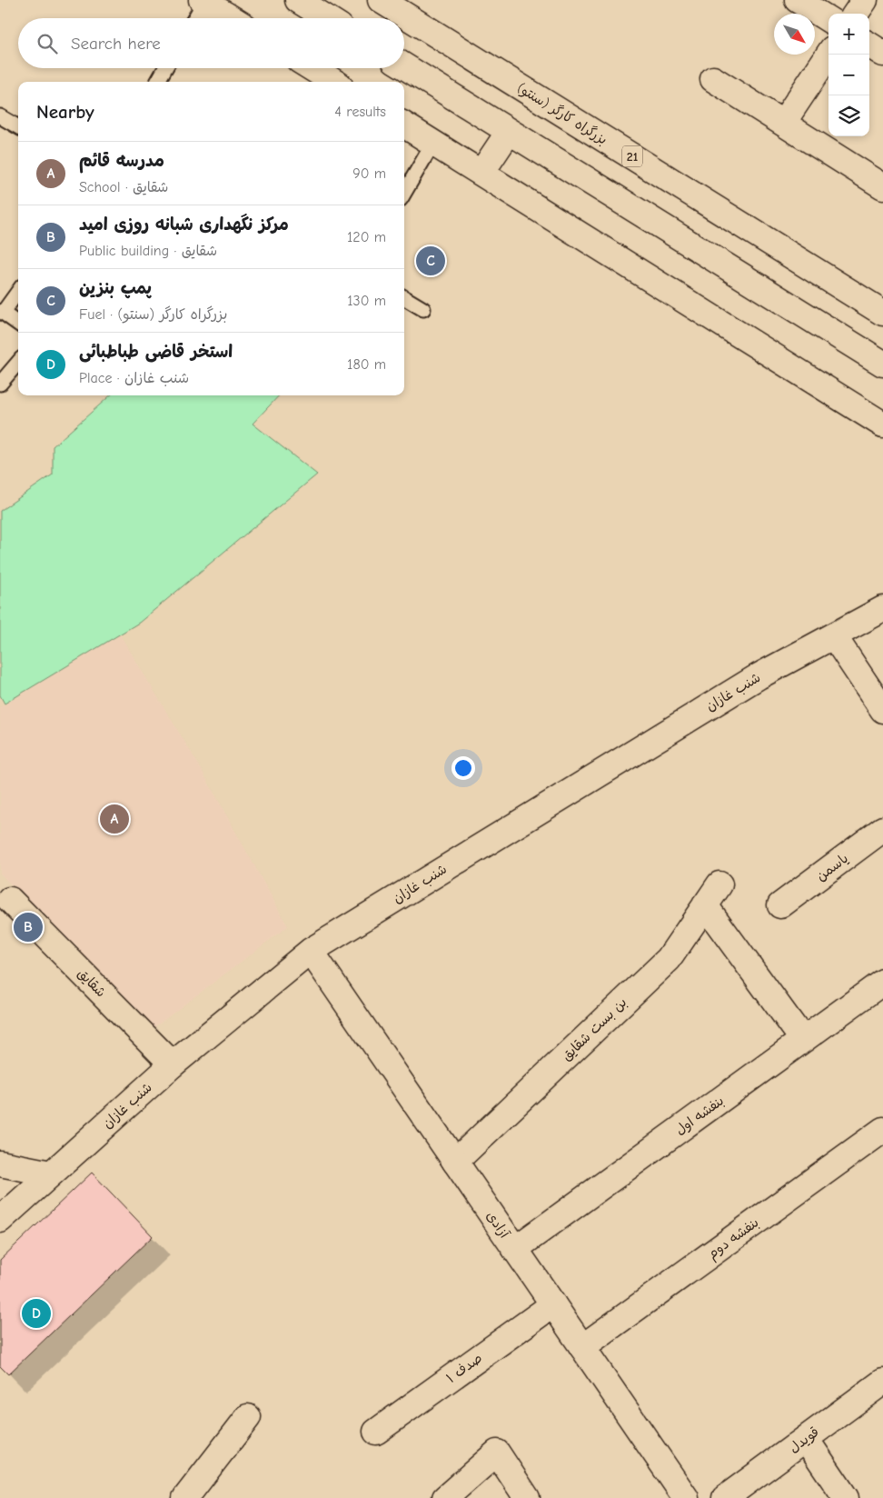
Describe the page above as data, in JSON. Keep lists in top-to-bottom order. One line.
{"streets":{"main road":["بزرگراه کارگر (سنتو)","21","شنب غازان","یاسمن","شقایق","بن بست شقایق","بنفشه اول","آزادی","بنفشه دوم","صدف ۱","قویدل"]},"crossings":[["شنب غازان","شقایق"],["شنب غازان","آزادی"],["بن بست شقایق","آزادی"],["بنفشه اول","آزادی"],["آزادی","بنفشه دوم"],["آزادی","صدف ۱"]],"north":"bottom right","page":{"map_buttons":["+","−"],"search":"Search here","heading":["Nearby","4 results"],"list":[{"mark":"A","name":"مدرسه قائم","note":"School · شقایق","value":"90 m"},{"mark":"B","name":"مرکز نگهداری شبانه روزی امید","note":"Public building · شقایق","value":"120 m"},{"mark":"C","name":"پمپ بنزین","note":"Fuel · بزرگراه کارگر (سنتو)","value":"130 m"},{"mark":"D","name":"استخر قاضی طباطبائی","note":"Place · شنب غازان","value":"180 m"}],"pins":["C","A","B","D"]}}
